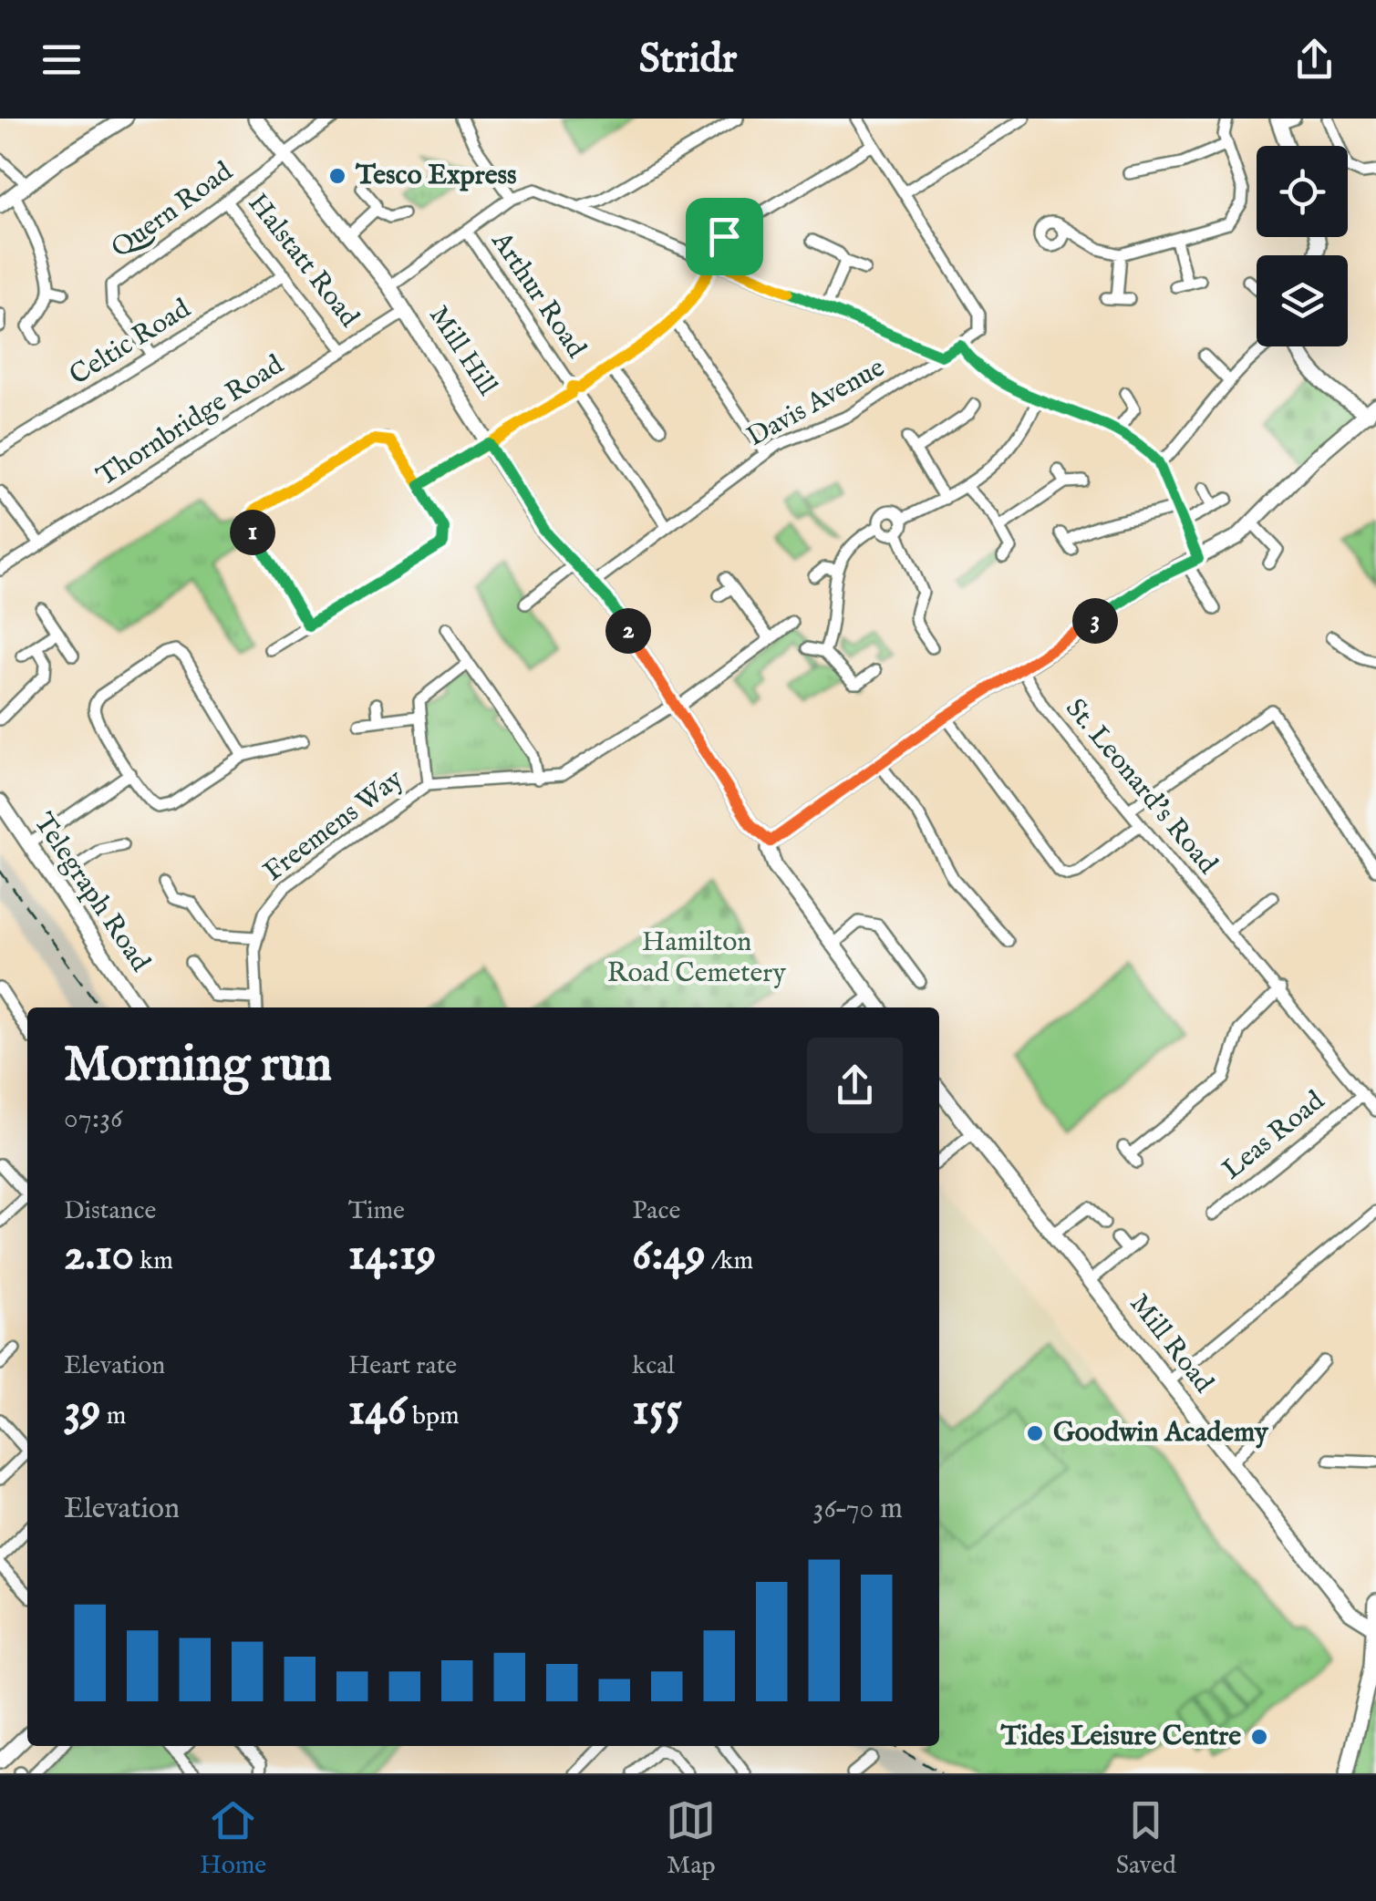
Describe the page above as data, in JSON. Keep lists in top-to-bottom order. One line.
{"streets":{"street":["Quern Road","Halstatt Road","Arthur Road","Celtic Road","Mill Hill","Davis Avenue","Thornbridge Road","St. Leonard's Road","Freemens Way","Telegraph Road","Leas Road","Mill Road"]},"crossings":[["Quern Road","Halstatt Road"],["Quern Road","Celtic Road"],["Quern Road","Mill Hill"],["Halstatt Road","Celtic Road"],["Halstatt Road","Thornbridge Road"],["Arthur Road","Davis Avenue"],["Mill Hill","Davis Avenue"],["Mill Hill","Thornbridge Road"],["Mill Hill","Freemens Way"],["St. Leonard's Road","Leas Road"]],"parks":["Hamilton Road Cemetery"],"places":["Tesco Express","Goodwin Academy","Tides Leisure Centre"],"page":{"header":"Stridr","pins":["1","3","2"],"heading":["Morning run","07:36"],"stats":[["Distance","2.10 km"],["Time","14:19"],["Pace","6:49 /km"],["Elevation","39 m"],["Heart rate","146 bpm"],["kcal","155"]],"chart":["Elevation","36–70 m"],"tabs":["Home","Map","Saved"]}}
